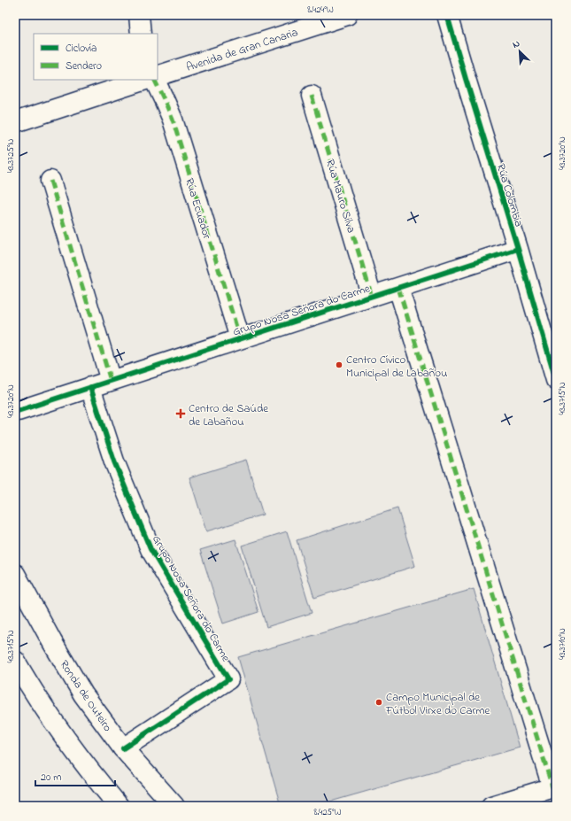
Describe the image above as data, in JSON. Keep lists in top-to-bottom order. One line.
{"streets":{"street":["Avenida de Gran Canaria","Rúa Colombia","Rúa Mauro Silva","Rúa Ecuador","Grupo Nosa Señora do Carme","Ronda de Outeiro"]},"crossings":[["Rúa Colombia","Grupo Nosa Señora do Carme"],["Rúa Mauro Silva","Grupo Nosa Señora do Carme"],["Rúa Ecuador","Grupo Nosa Señora do Carme"],["Grupo Nosa Señora do Carme","Ronda de Outeiro"]],"places":{"other":["Centro Cívico Municipal de Labañou","Campo Municipal de Fútbol Virxe do Carme"],"health":["Centro de Saúde de Labañou"]},"legend":["Ciclovía","Sendero"],"scale_bar":"20 m","north":"top left","coordinates":["8.424°W","43.3720°N","43.3725°N","43.3715°N","43.3710°N","8.425°W"]}
